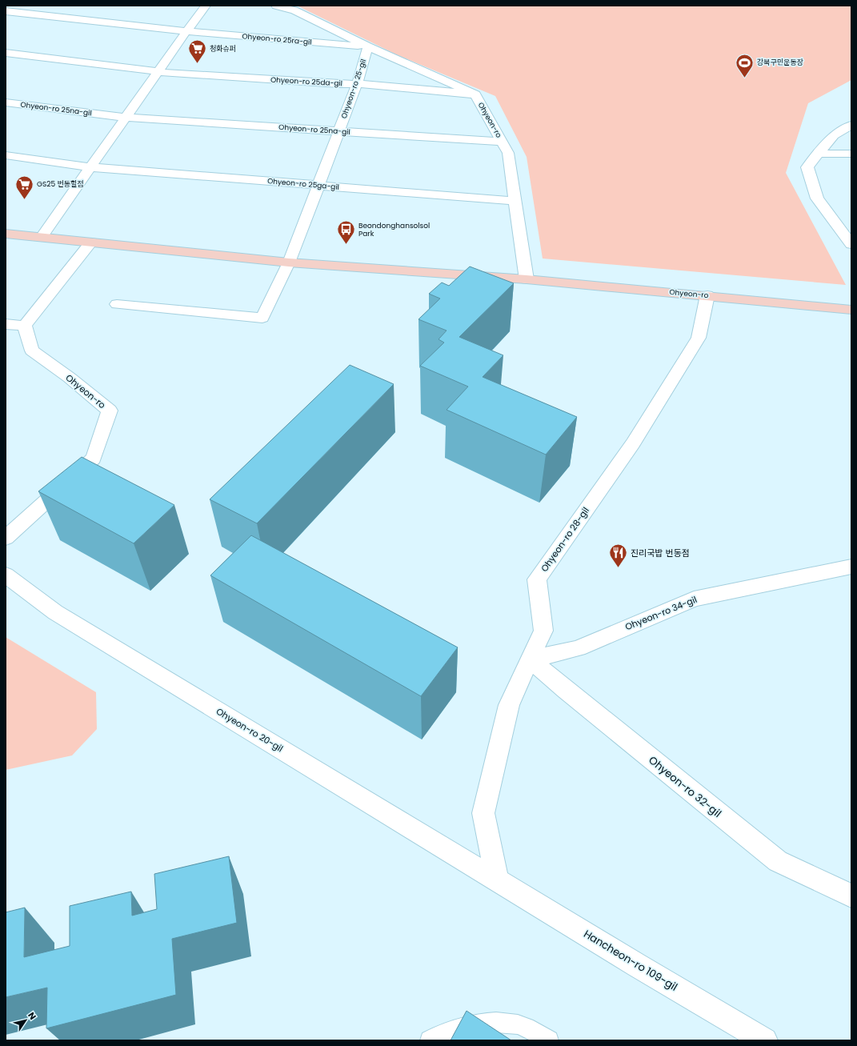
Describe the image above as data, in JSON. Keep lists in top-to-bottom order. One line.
{"streets":{"street":["Ohyeon-ro 25ra-gil","Ohyeon-ro 25da-gil","Ohyeon-ro 25-gil","Ohyeon-ro 25na-gil","Ohyeon-ro","Ohyeon-ro 25ga-gil","Ohyeon-ro 28-gil","Ohyeon-ro 34-gil","Ohyeon-ro 20-gil","Ohyeon-ro 32-gil","Hancheon-ro 109-gil"]},"crossings":[["Ohyeon-ro 25ra-gil","Ohyeon-ro 25-gil"],["Ohyeon-ro 25ra-gil","Ohyeon-ro"],["Ohyeon-ro 25da-gil","Ohyeon-ro 25-gil"],["Ohyeon-ro 25da-gil","Ohyeon-ro"],["Ohyeon-ro 25-gil","Ohyeon-ro 25na-gil"],["Ohyeon-ro 25-gil","Ohyeon-ro"],["Ohyeon-ro 25-gil","Ohyeon-ro 25ga-gil"],["Ohyeon-ro 25na-gil","Ohyeon-ro"],["Ohyeon-ro","Ohyeon-ro 25ga-gil"],["Ohyeon-ro","Ohyeon-ro 28-gil"],["Ohyeon-ro 28-gil","Ohyeon-ro 34-gil"],["Ohyeon-ro 28-gil","Ohyeon-ro 20-gil"],["Ohyeon-ro 28-gil","Ohyeon-ro 32-gil"],["Ohyeon-ro 28-gil","Hancheon-ro 109-gil"],["Ohyeon-ro 34-gil","Ohyeon-ro 32-gil"],["Ohyeon-ro 20-gil","Hancheon-ro 109-gil"]],"places":{"supermarket":["청화슈퍼","GS25 번동힐점"],"sports":["강북구민운동장"],"bus stop":["Beondonghansolsol Park"],"restaurant":["진리국밥 번동점"]},"north":"top right"}
